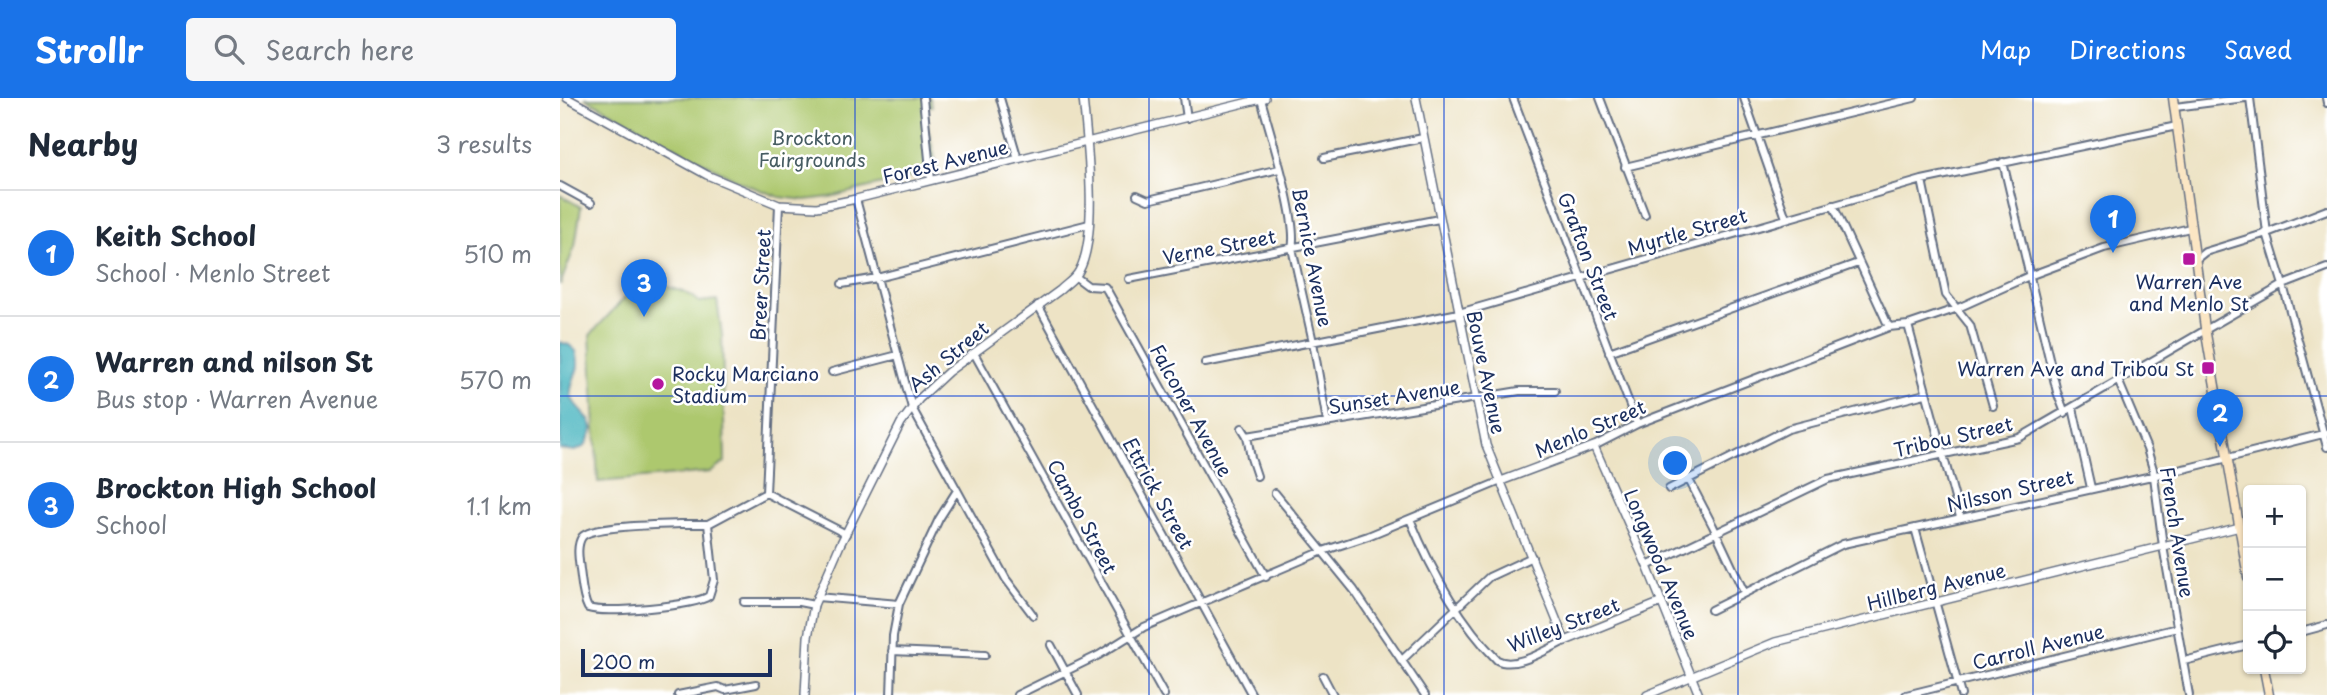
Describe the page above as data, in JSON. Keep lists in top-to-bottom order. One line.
{"streets":{"street":["Forest Avenue","Myrtle Street","Verne Street","Grafton Street","Bernice Avenue","Breer Street","Ash Street","Bouve Avenue","Sunset Avenue","Falconer Avenue","Menlo Street","Tribou Street","Nilsson Street","Ettrick Street","Cambo Street","French Avenue","Longwood Avenue","Hillberg Avenue","Willey Street","Carroll Avenue"]},"crossings":[["Forest Avenue","Bernice Avenue"],["Forest Avenue","Breer Street"],["Myrtle Street","Grafton Street"],["Myrtle Street","Bernice Avenue"],["Myrtle Street","Bouve Avenue"],["Verne Street","Bernice Avenue"],["Verne Street","Bouve Avenue"],["Grafton Street","Menlo Street"],["Bernice Avenue","Sunset Avenue"],["Ash Street","Falconer Avenue"],["Ash Street","Ettrick Street"],["Ash Street","Cambo Street"],["Bouve Avenue","Sunset Avenue"],["Bouve Avenue","Menlo Street"],["Bouve Avenue","Willey Street"],["Falconer Avenue","Menlo Street"],["Menlo Street","Ettrick Street"],["Menlo Street","Cambo Street"],["Menlo Street","Longwood Avenue"],["Tribou Street","French Avenue"],["Tribou Street","Longwood Avenue"],["Nilsson Street","French Avenue"],["French Avenue","Hillberg Avenue"],["French Avenue","Carroll Avenue"],["Longwood Avenue","Hillberg Avenue"],["Longwood Avenue","Willey Street"]],"parks":["Brockton Fairgrounds"],"places":{"transit":["Warren Ave and Menlo St","Warren Ave and Tribou St"],"other":["Rocky Marciano Stadium"]},"scale_bar":"200 m","page":{"header":"Strollr","search":"Search here","nav":["Map","Directions","Saved"],"heading":["Nearby","3 results"],"list":[{"mark":"1","name":"Keith School","note":"School · Menlo Street","value":"510 m"},{"mark":"2","name":"Warren and nilson St","note":"Bus stop · Warren Avenue","value":"570 m"},{"mark":"3","name":"Brockton High School","note":"School","value":"1.1 km"}],"pins":["1","3","2"],"map_buttons":["+","−"],"scale":"200 m"}}
